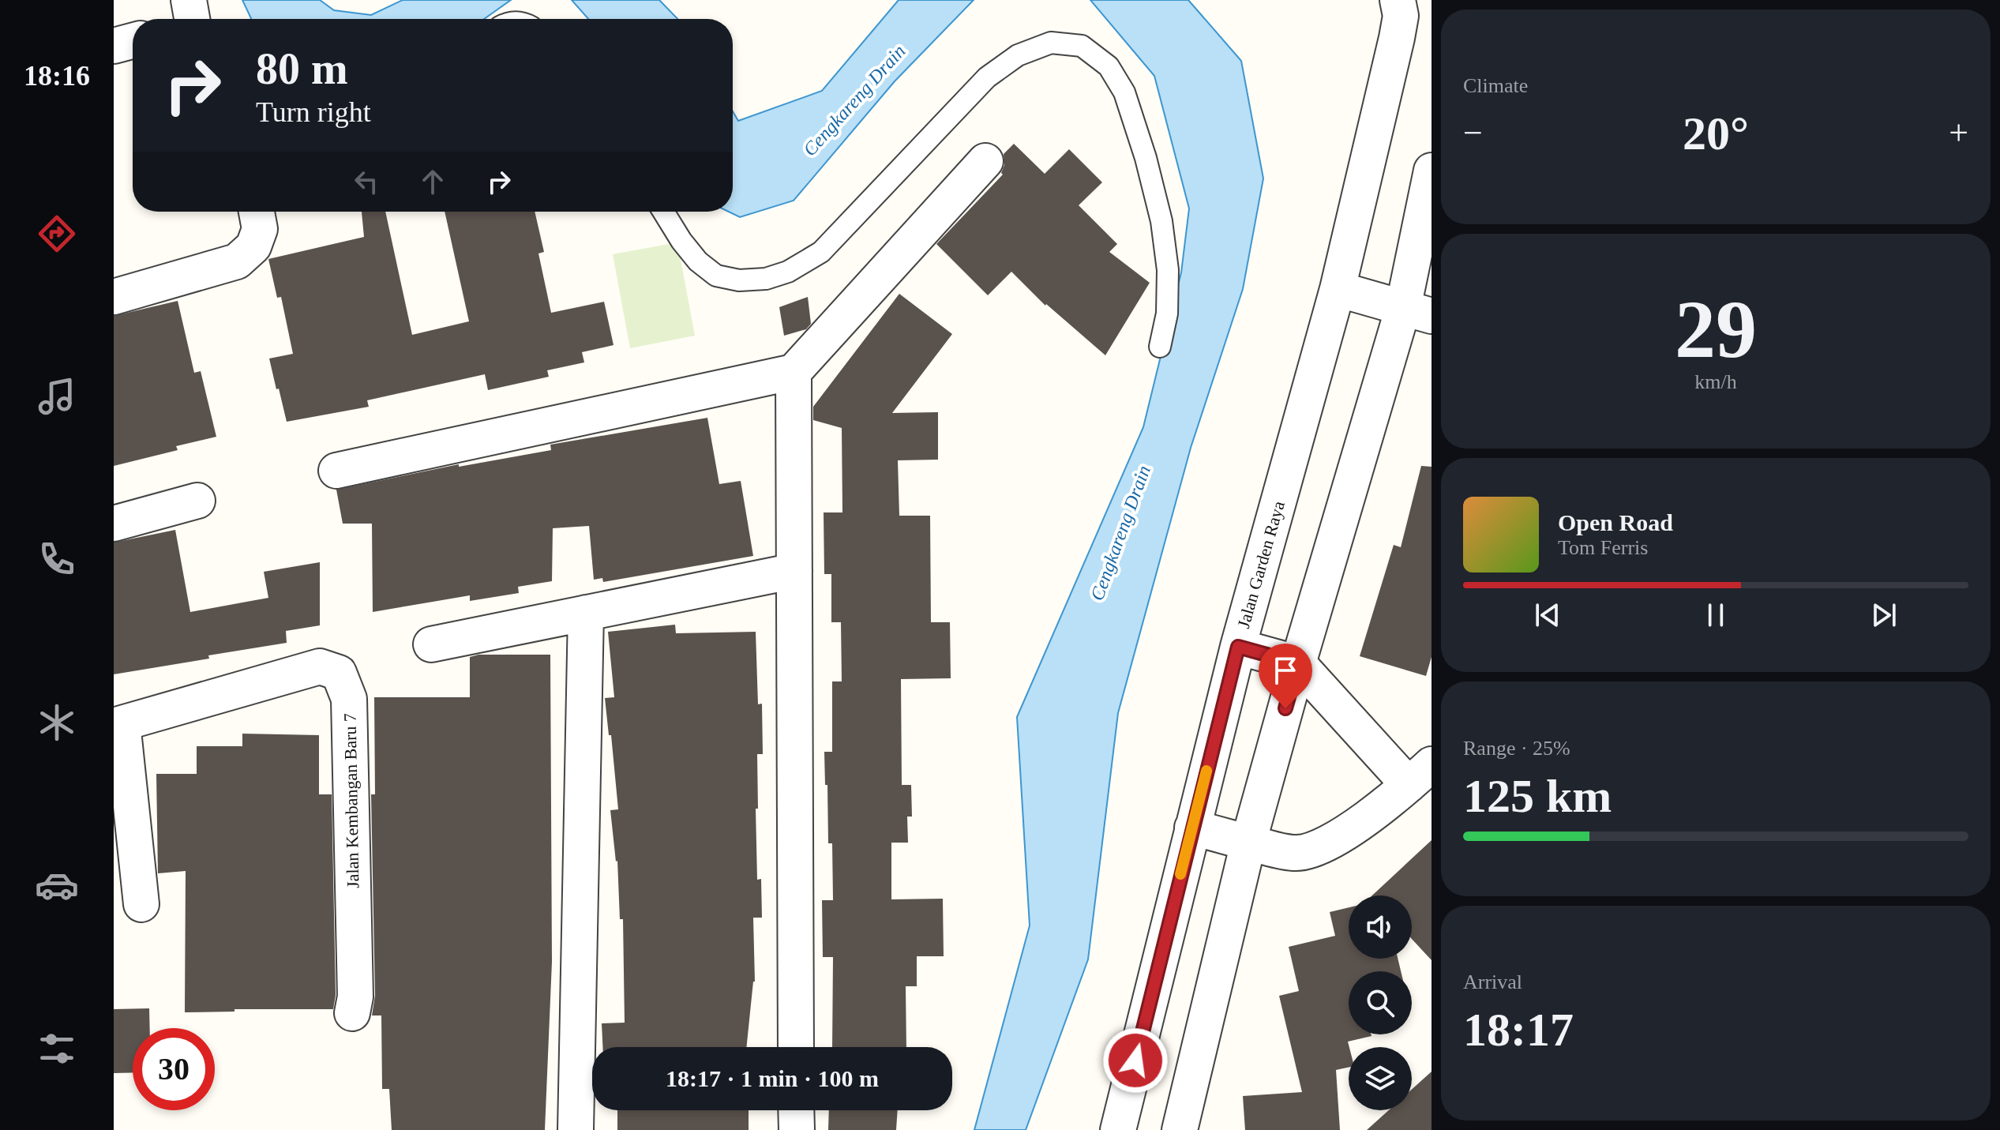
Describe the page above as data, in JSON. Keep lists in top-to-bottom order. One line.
{"streets":{"street":["Jalan Garden Raya","Jalan Kembangan Baru 7"]},"water":["Cengkareng Drain"],"page":{"tabs":"18:16","tile":["Climate",["29","km/h"],["Range · 25%","125 km"],["Arrival","18:17"]],"turn":["80 m","Turn right"],"heat":["−","20°","+"],"song":["Open Road","Tom Ferris"],"limit":"30","trip":"18:17 · 1 min · 100 m"}}
